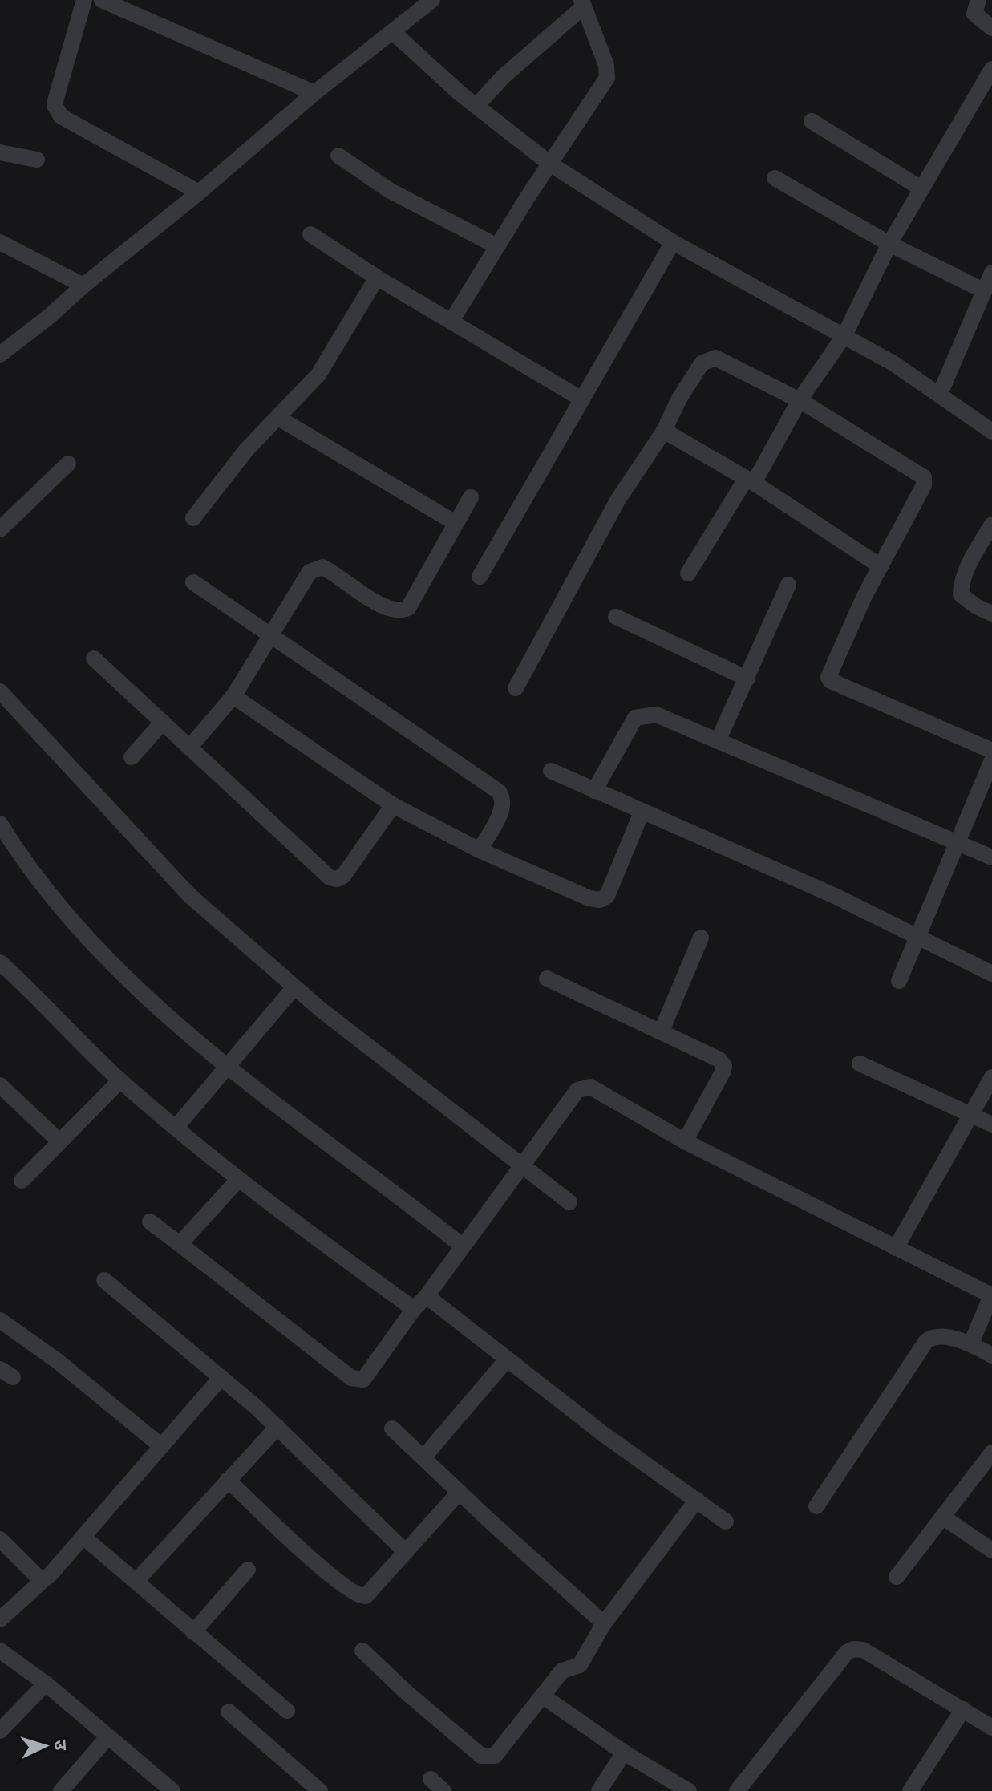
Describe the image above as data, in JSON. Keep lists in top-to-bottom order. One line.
{"north":"right"}
